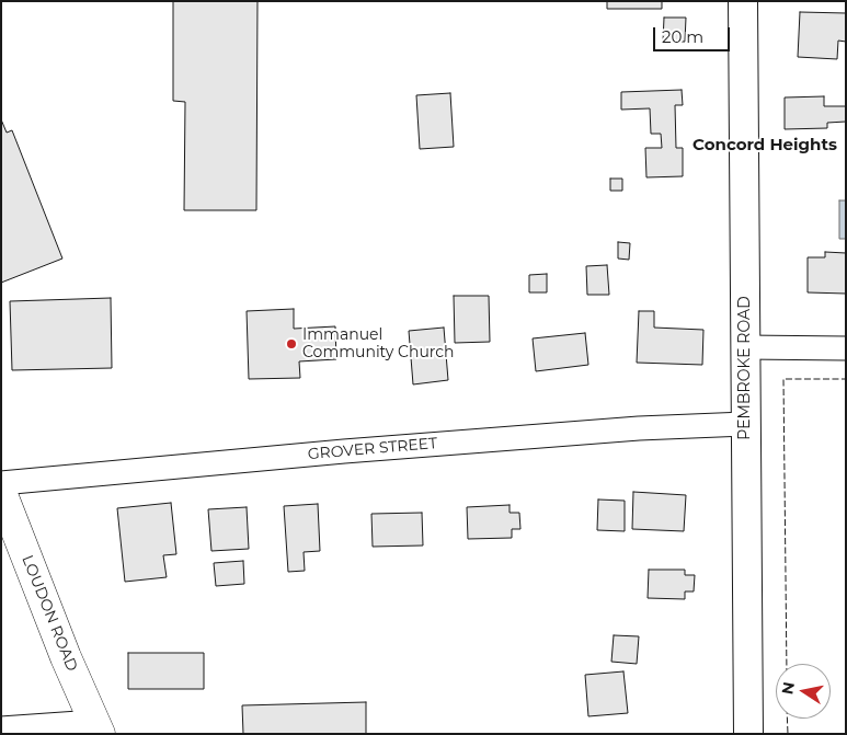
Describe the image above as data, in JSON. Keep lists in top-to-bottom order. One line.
{"streets":{"main road":["LOUDON ROAD"],"street":["PEMBROKE ROAD","GROVER STREET"]},"crossings":[["PEMBROKE ROAD","GROVER STREET"]],"districts":["Concord Heights"],"places":["Immanuel Community Church"],"scale_bar":"20 m","north":"left"}
